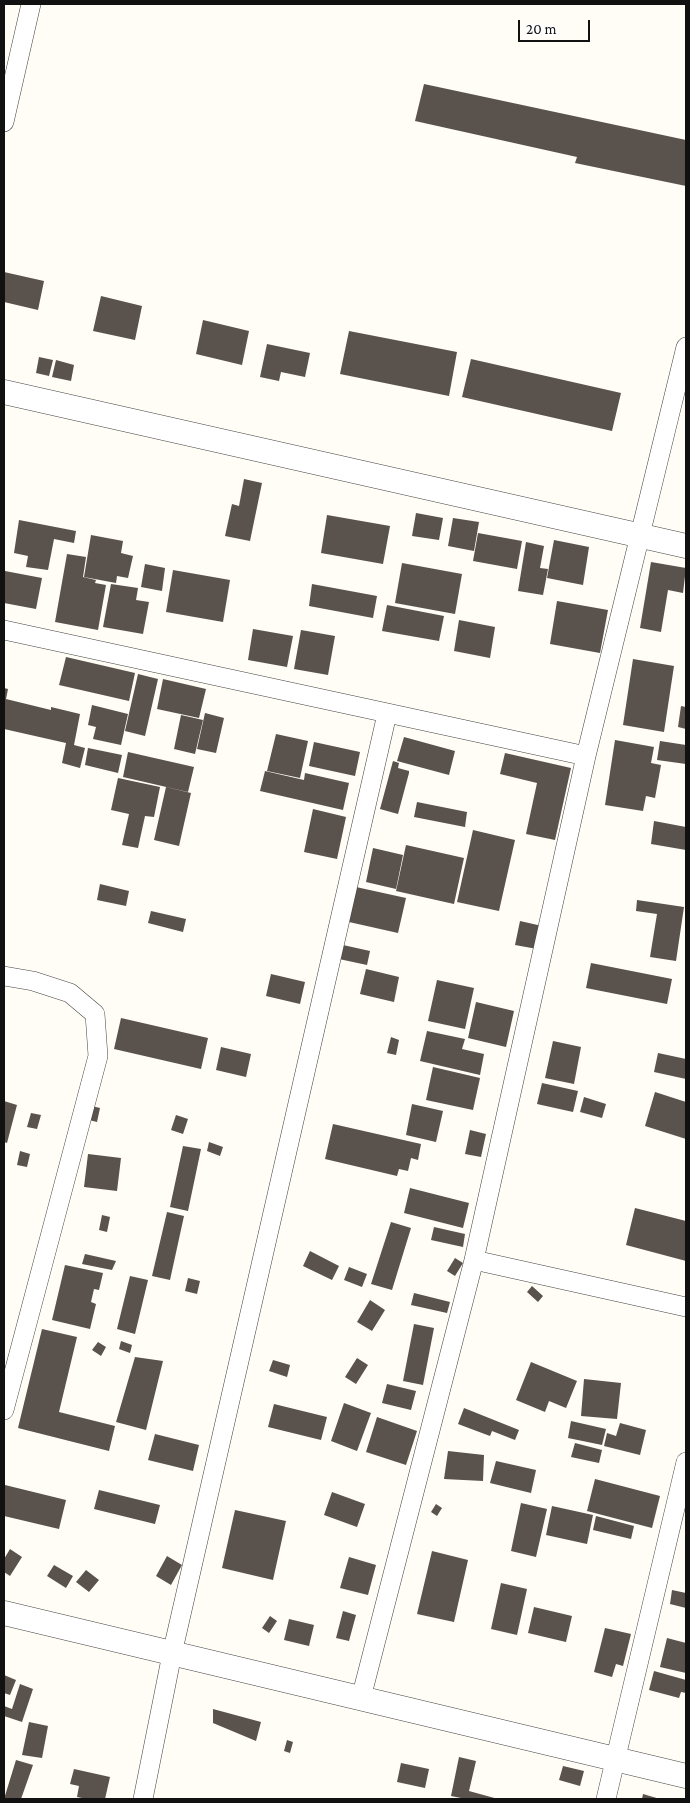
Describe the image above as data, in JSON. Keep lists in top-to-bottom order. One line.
{"scale_bar":"20 m"}
